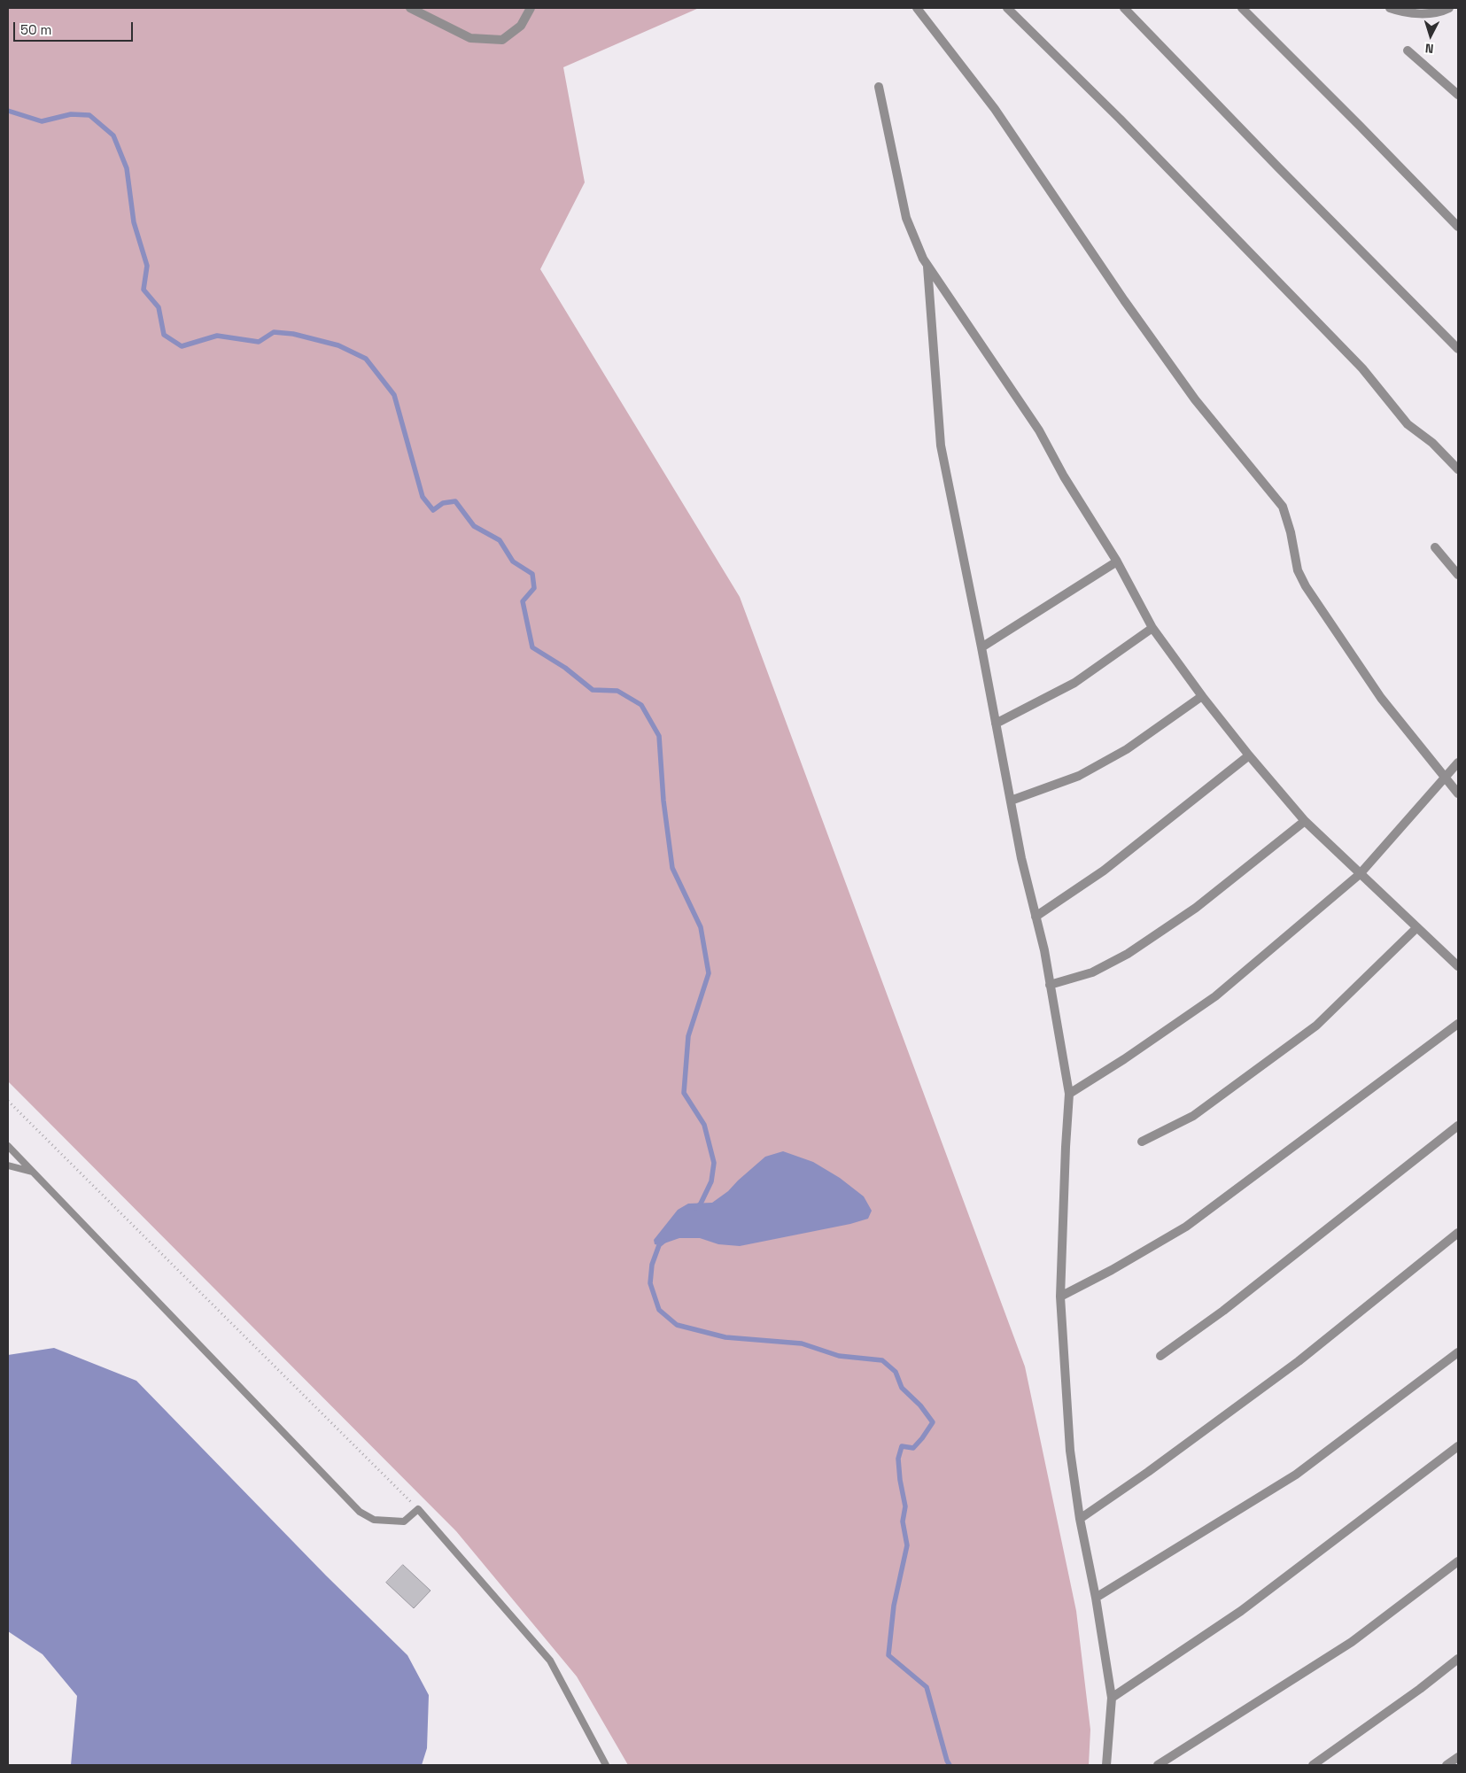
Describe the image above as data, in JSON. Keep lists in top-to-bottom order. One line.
{"scale_bar":"50 m","north":"bottom"}
